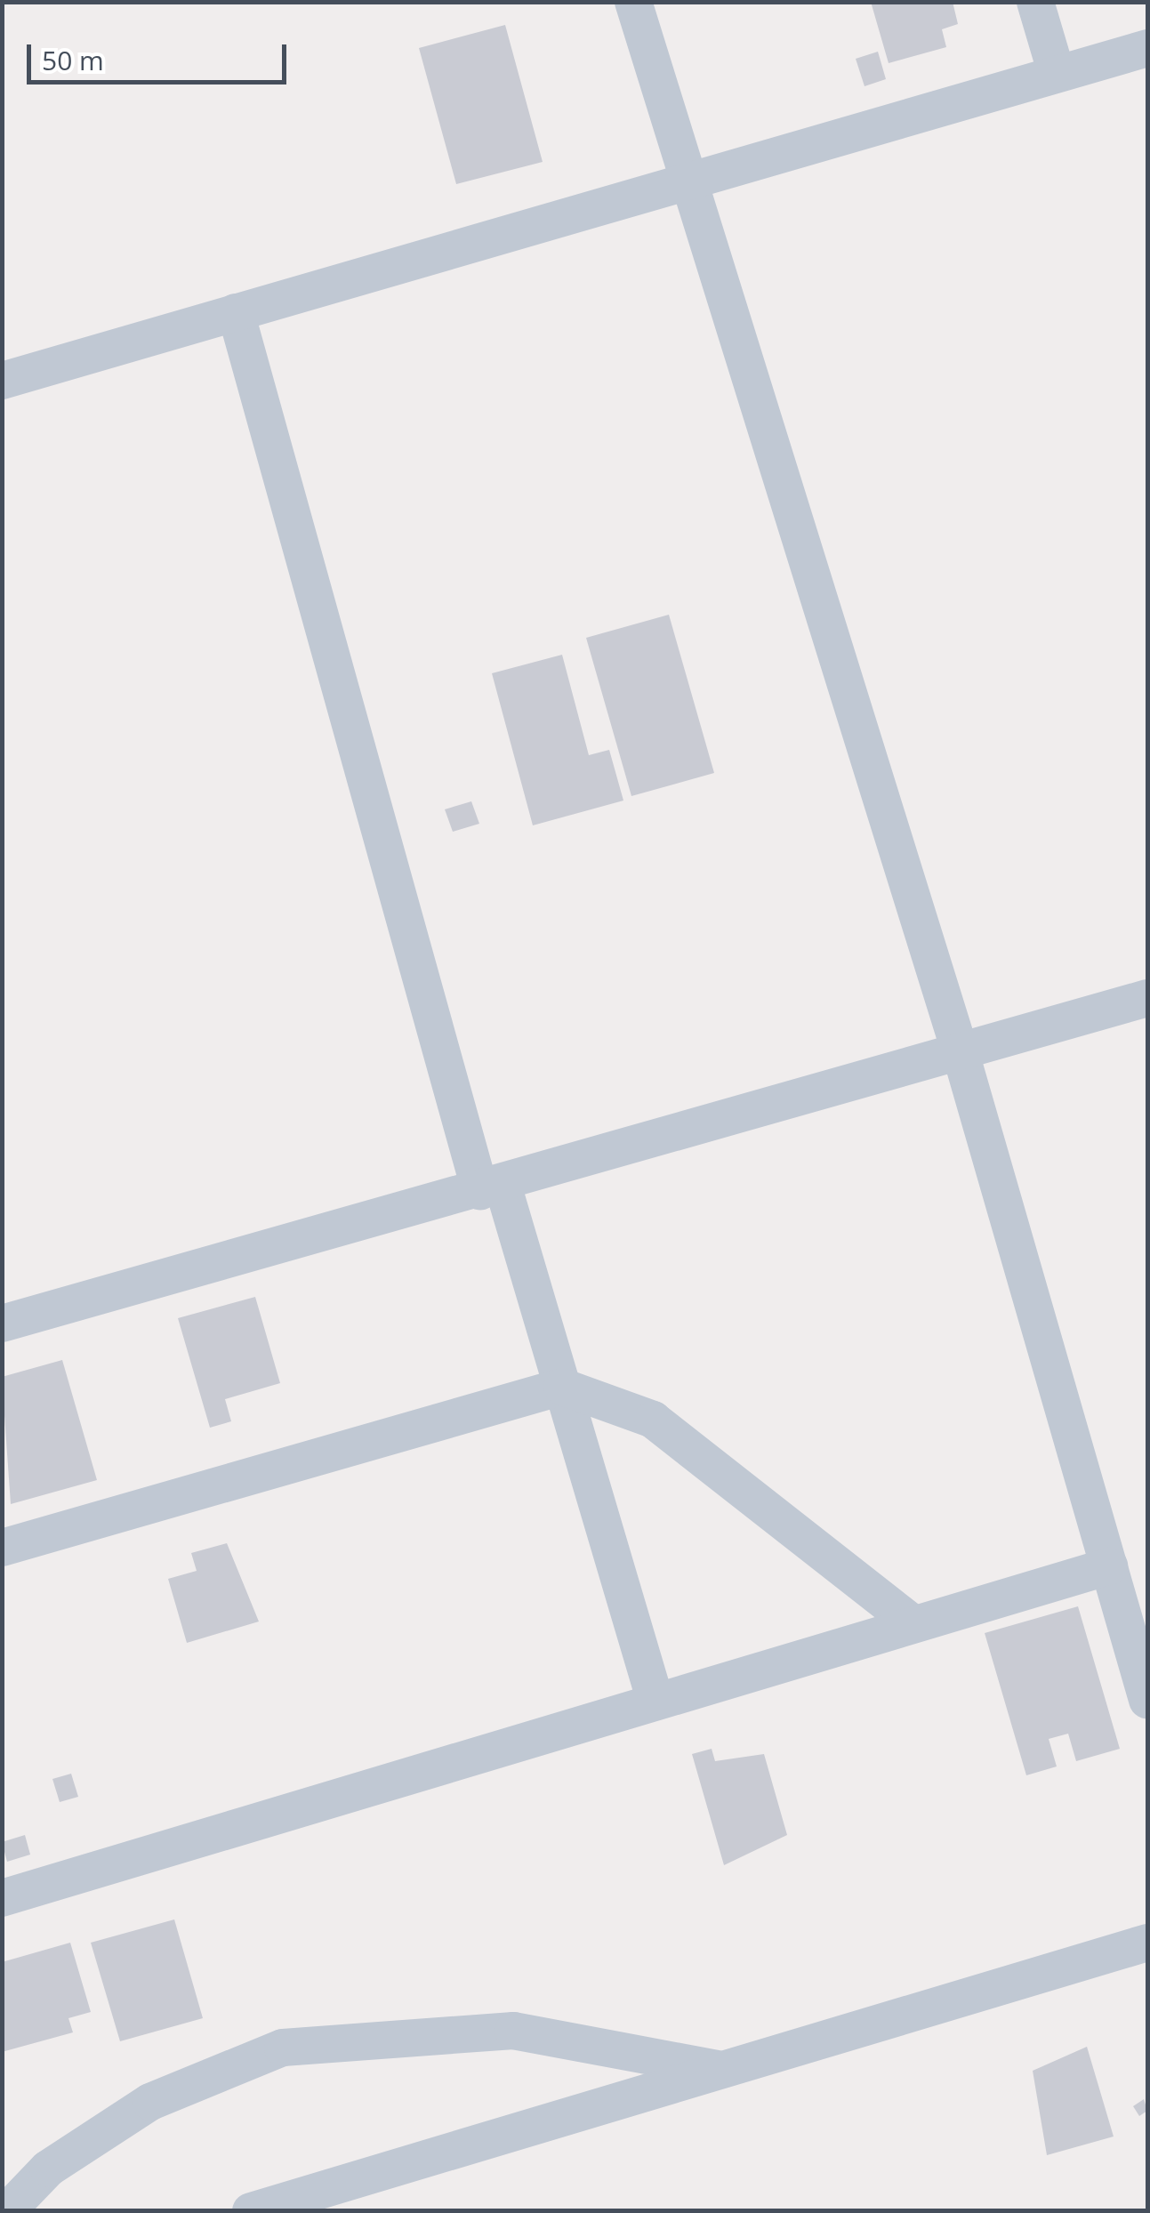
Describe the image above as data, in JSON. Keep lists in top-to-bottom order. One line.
{"scale_bar":"50 m"}
